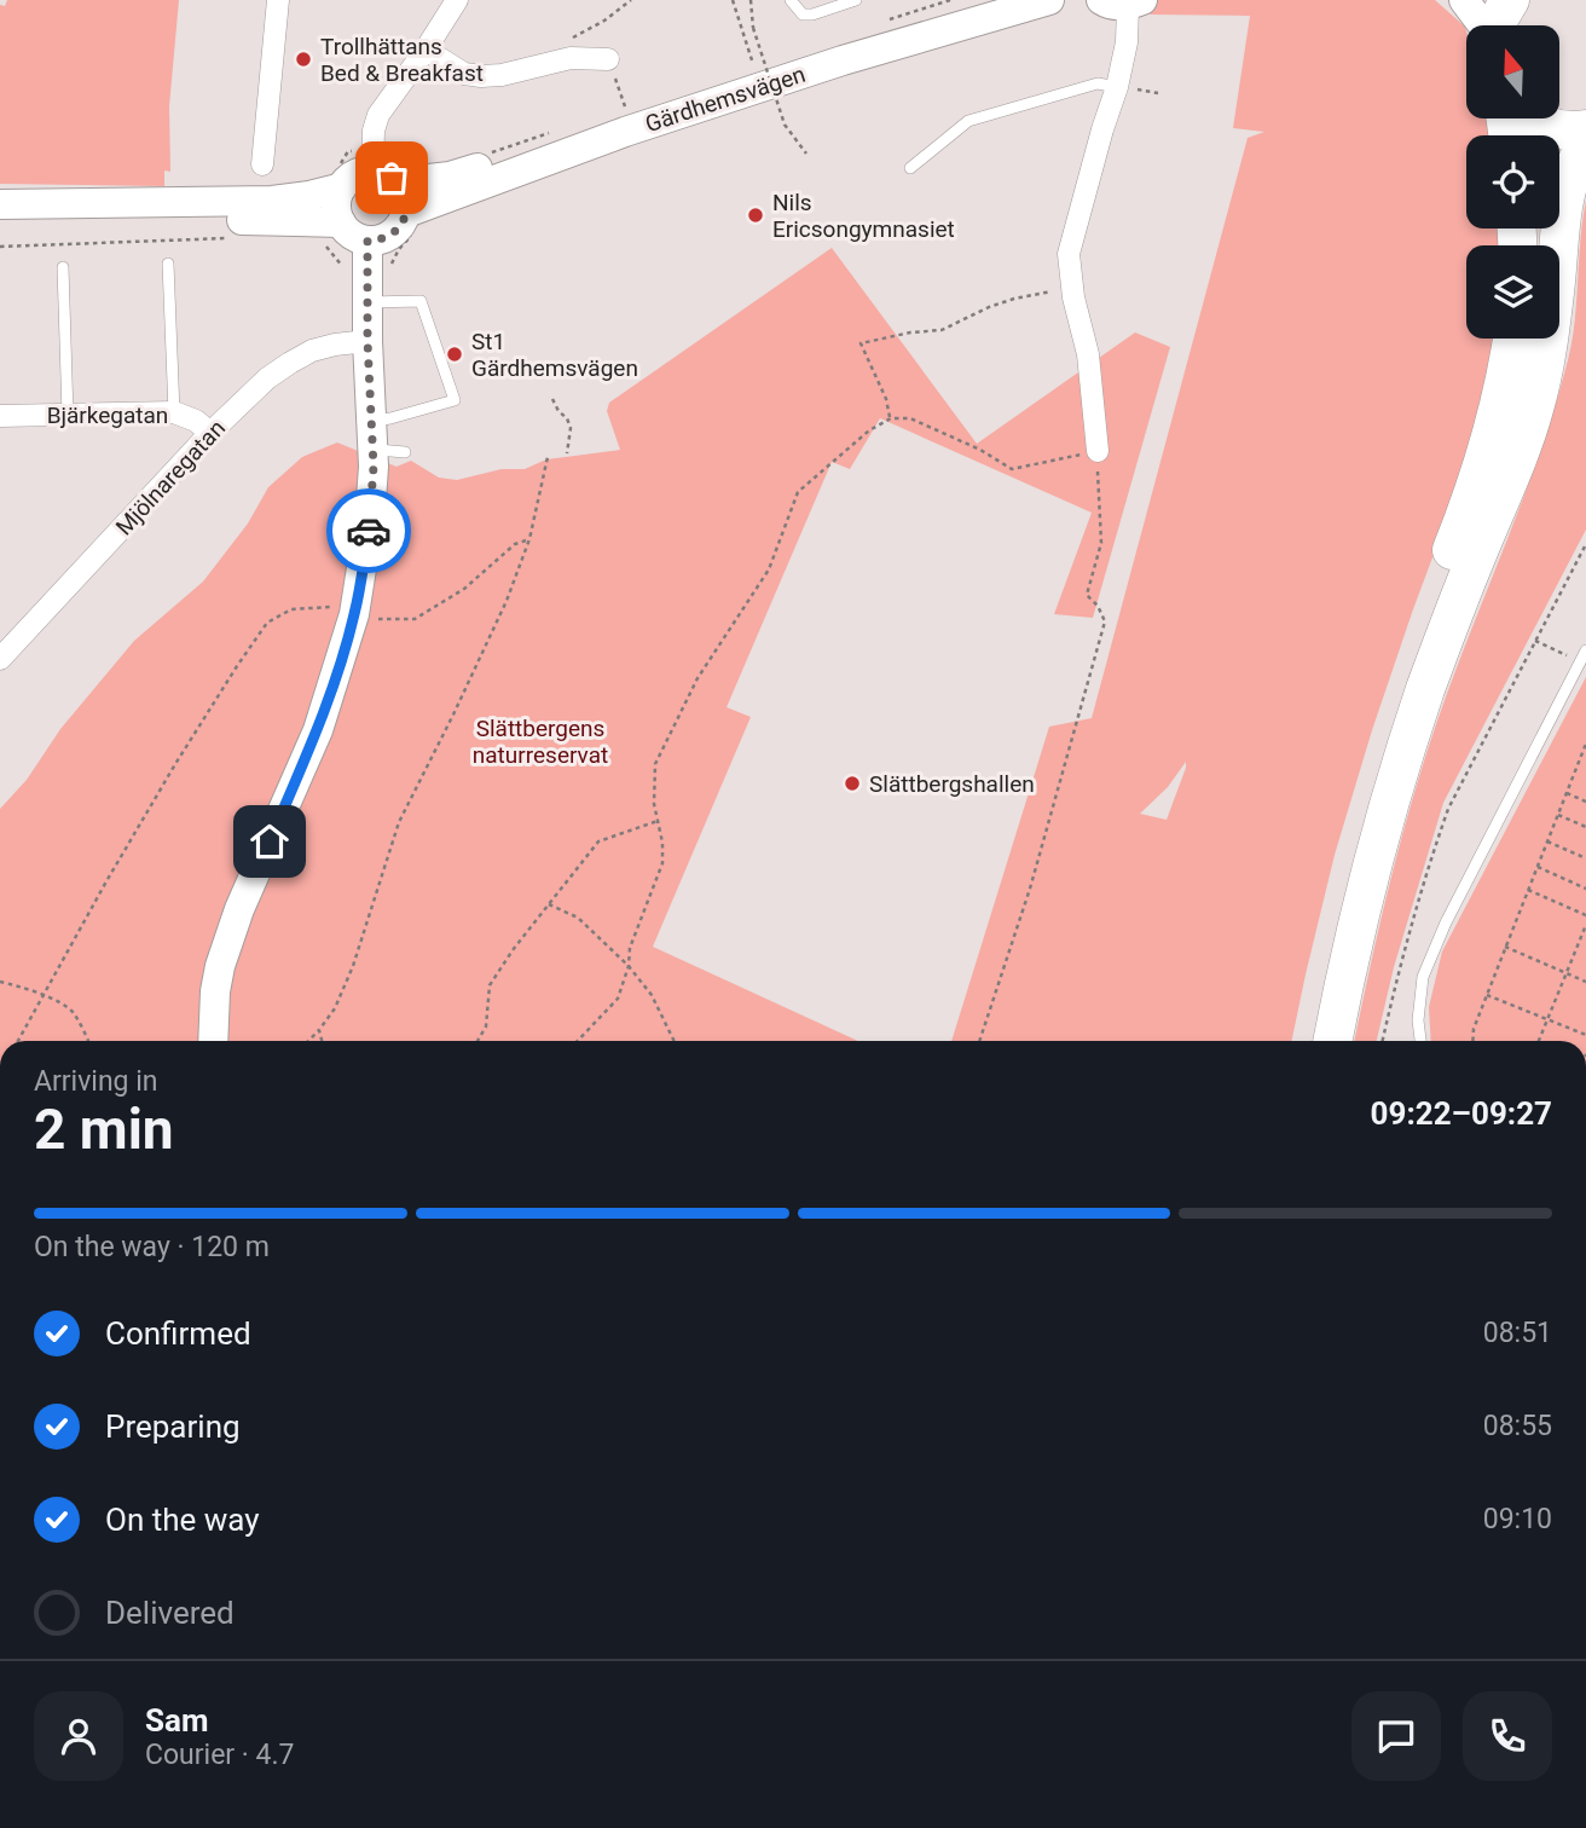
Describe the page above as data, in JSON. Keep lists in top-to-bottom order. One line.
{"streets":{"main road":["Gärdhemsvägen"],"street":["Bjärkegatan","Mjölnaregatan"]},"crossings":[["Bjärkegatan","Mjölnaregatan"]],"parks":["Slättbergens naturreservat"],"places":["Trollhättans Bed & Breakfast","Nils Ericsongymnasiet","St1 Gärdhemsvägen","Slättbergshallen"],"north":"top","page":{"heading":["2 min","Arriving in","09:22–09:27"],"panel":["Sam","Courier · 4.7"],"bar":"On the way · 120 m","list":[["Confirmed","08:51"],["Preparing","08:55"],["On the way","09:10"],"Delivered"]}}
